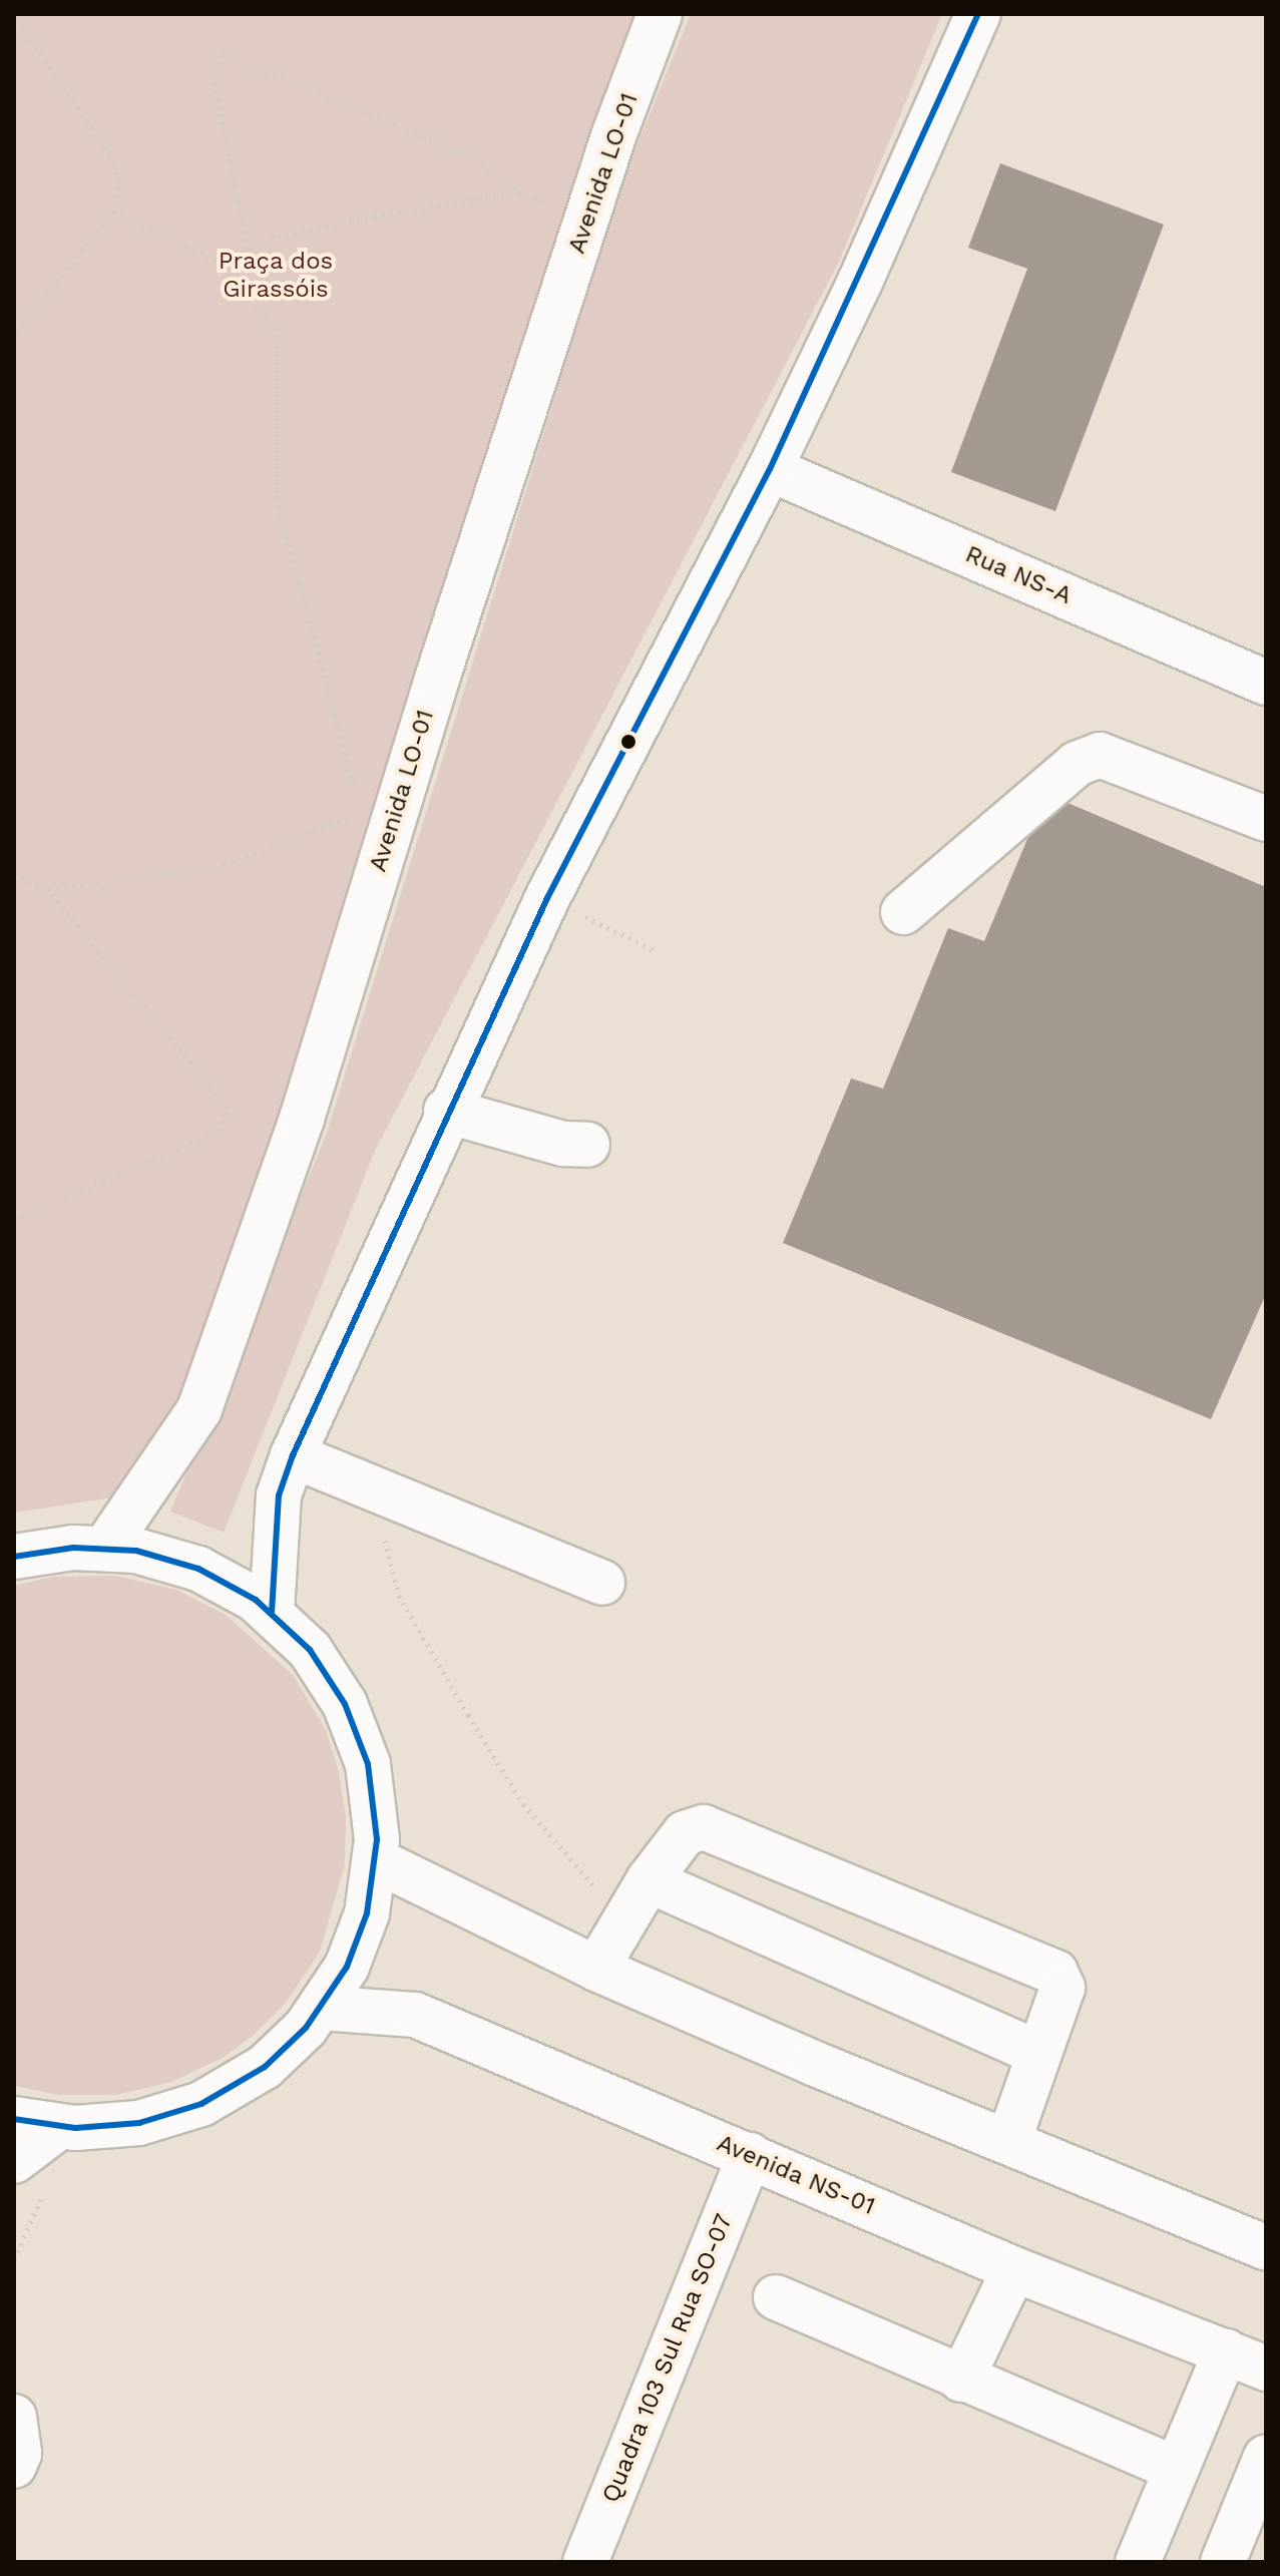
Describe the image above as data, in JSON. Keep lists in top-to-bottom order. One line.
{"streets":{"main road":["Avenida LO-01","Rua NS-A","Avenida NS-01","Quadra 103 Sul Rua SO-07"]},"crossings":[["Avenida NS-01","Quadra 103 Sul Rua SO-07"]],"parks":["Praça dos Girassóis"]}
